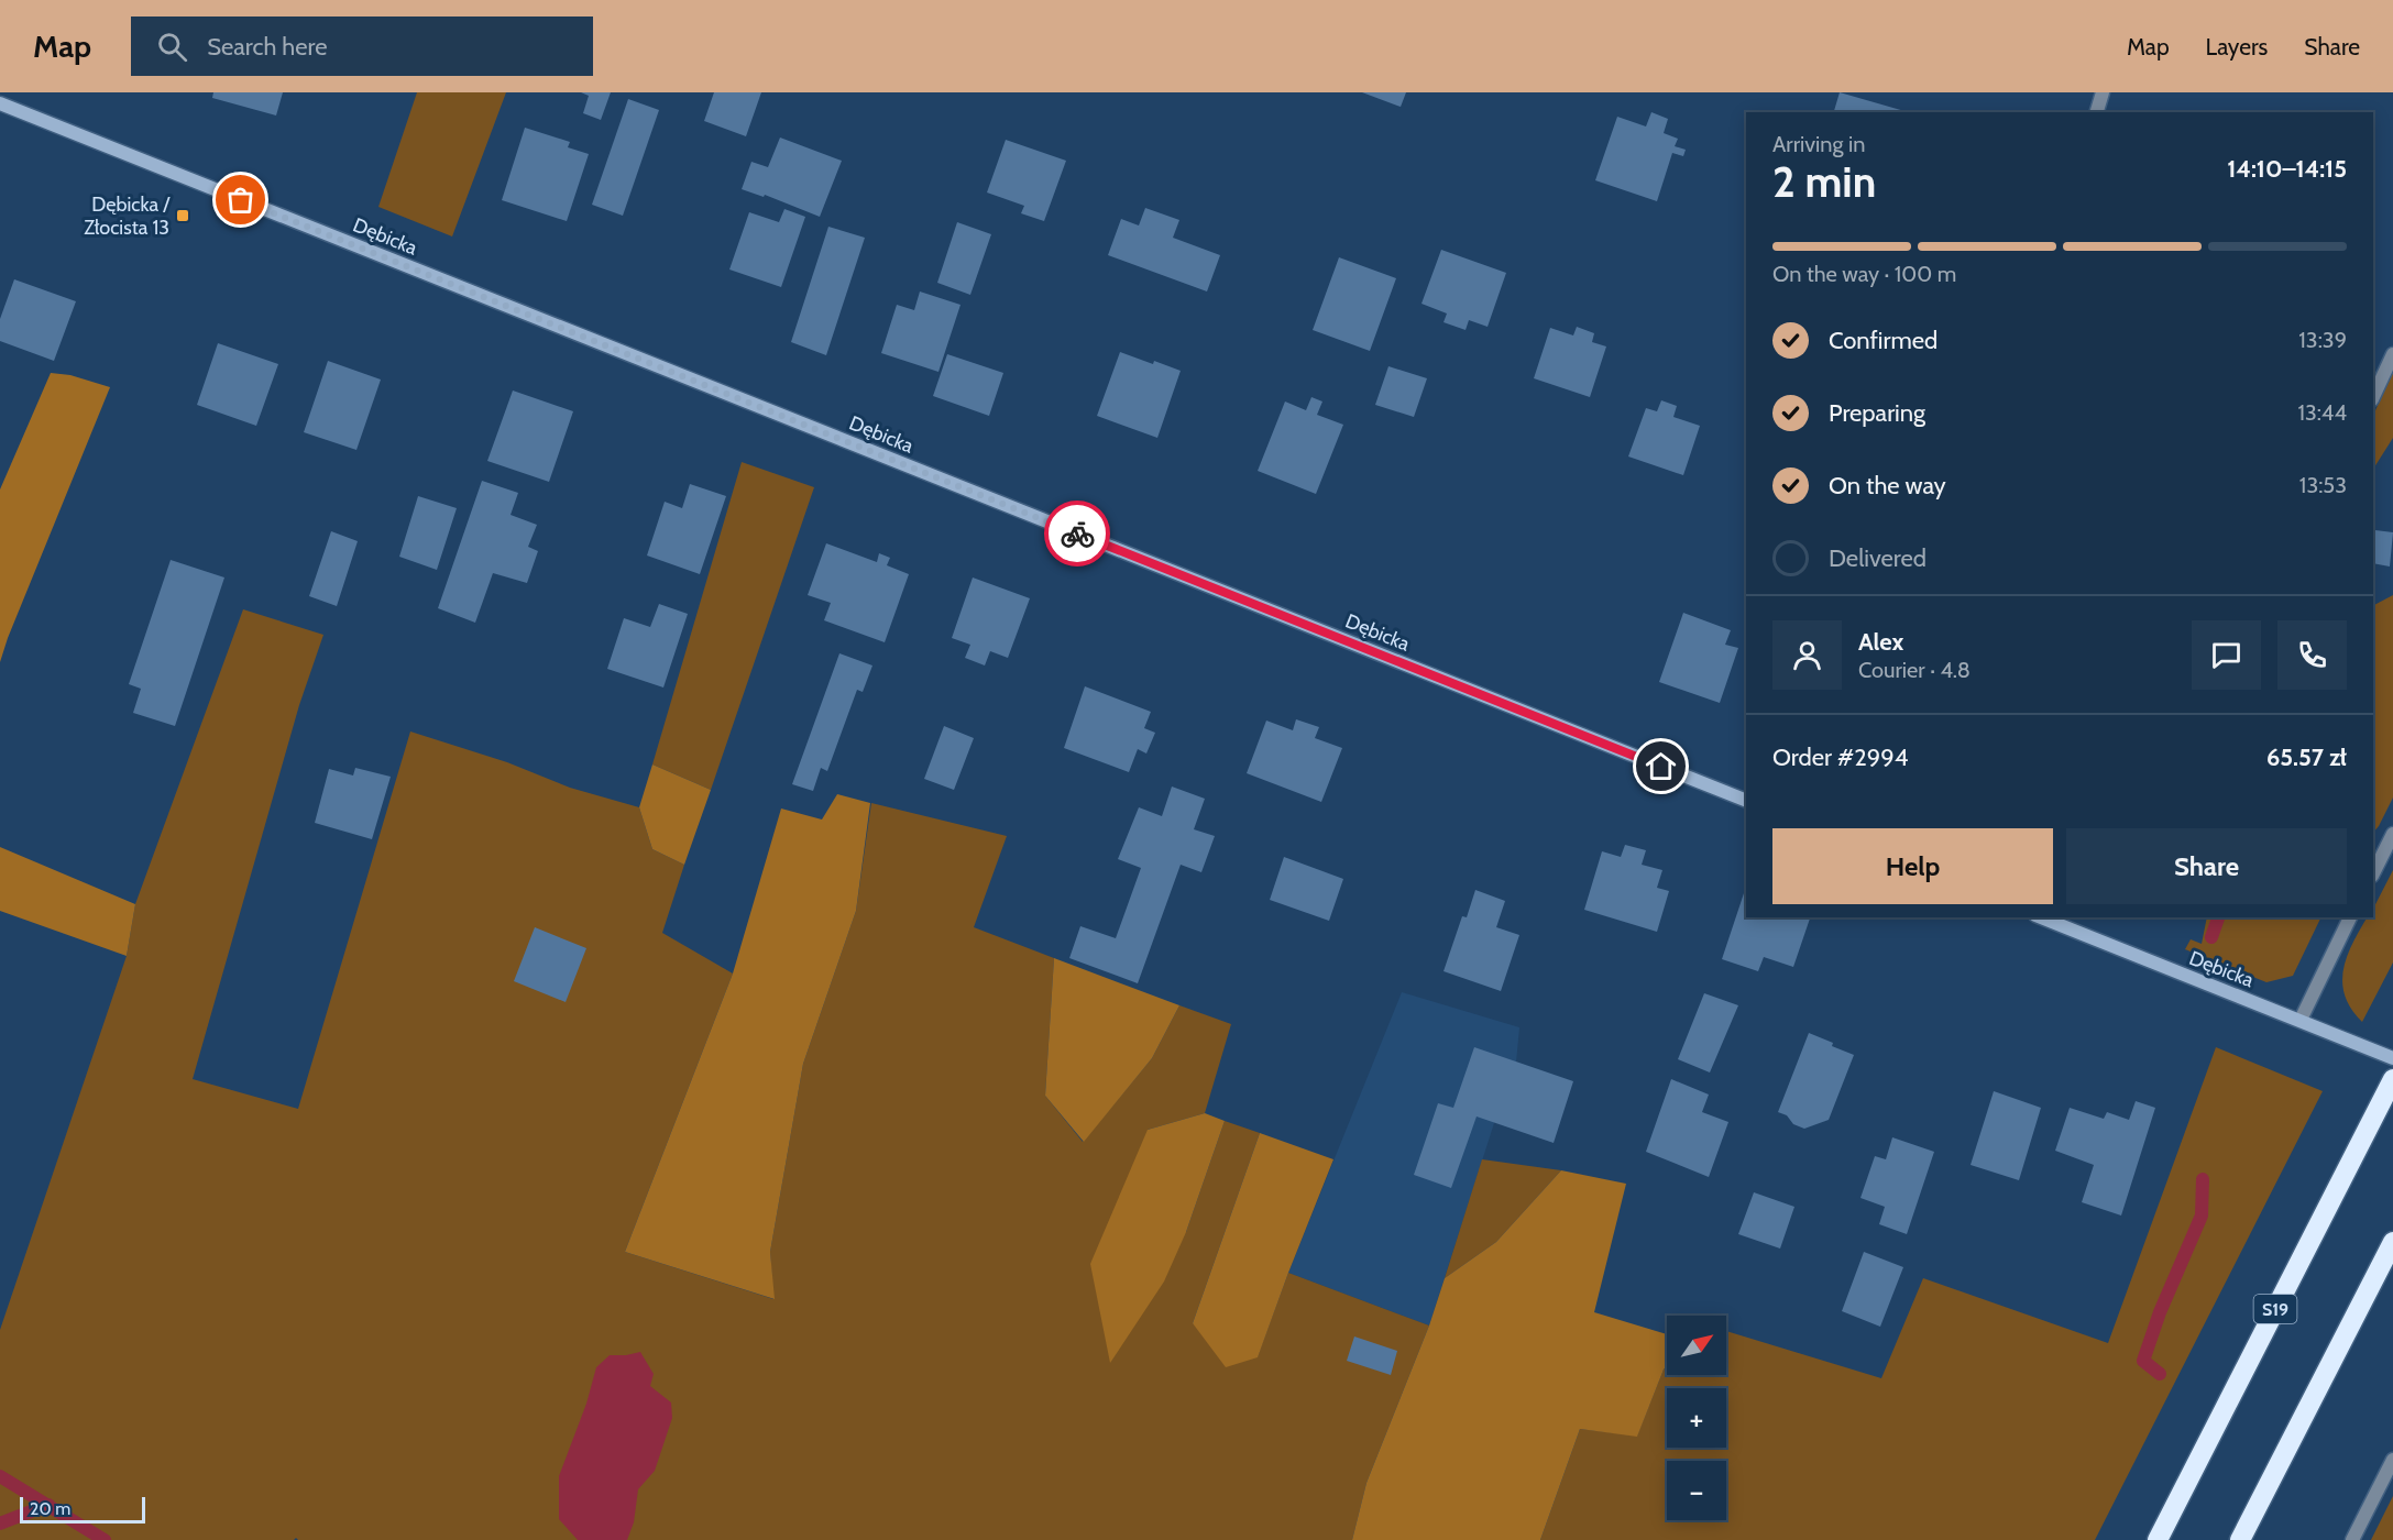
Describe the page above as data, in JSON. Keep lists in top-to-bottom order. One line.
{"streets":{"highway":["S19"],"street":["Dębicka"]},"places":{"transit":["Dębicka / Złocista 13"]},"scale_bar":"20 m","north":"top right","page":{"header":"Map","search":"Search here","nav":["Map","Layers","Share"],"heading":["2 min","Arriving in","14:10–14:15"],"panel":["Alex","Courier · 4.8","Order #2994","65.57 zł"],"bar":"On the way · 100 m","list":[["Confirmed","13:39"],["Preparing","13:44"],["On the way","13:53"],"Delivered"],"buttons":["Help","Share"],"map_buttons":["+","−"],"scale":"20 m"}}
